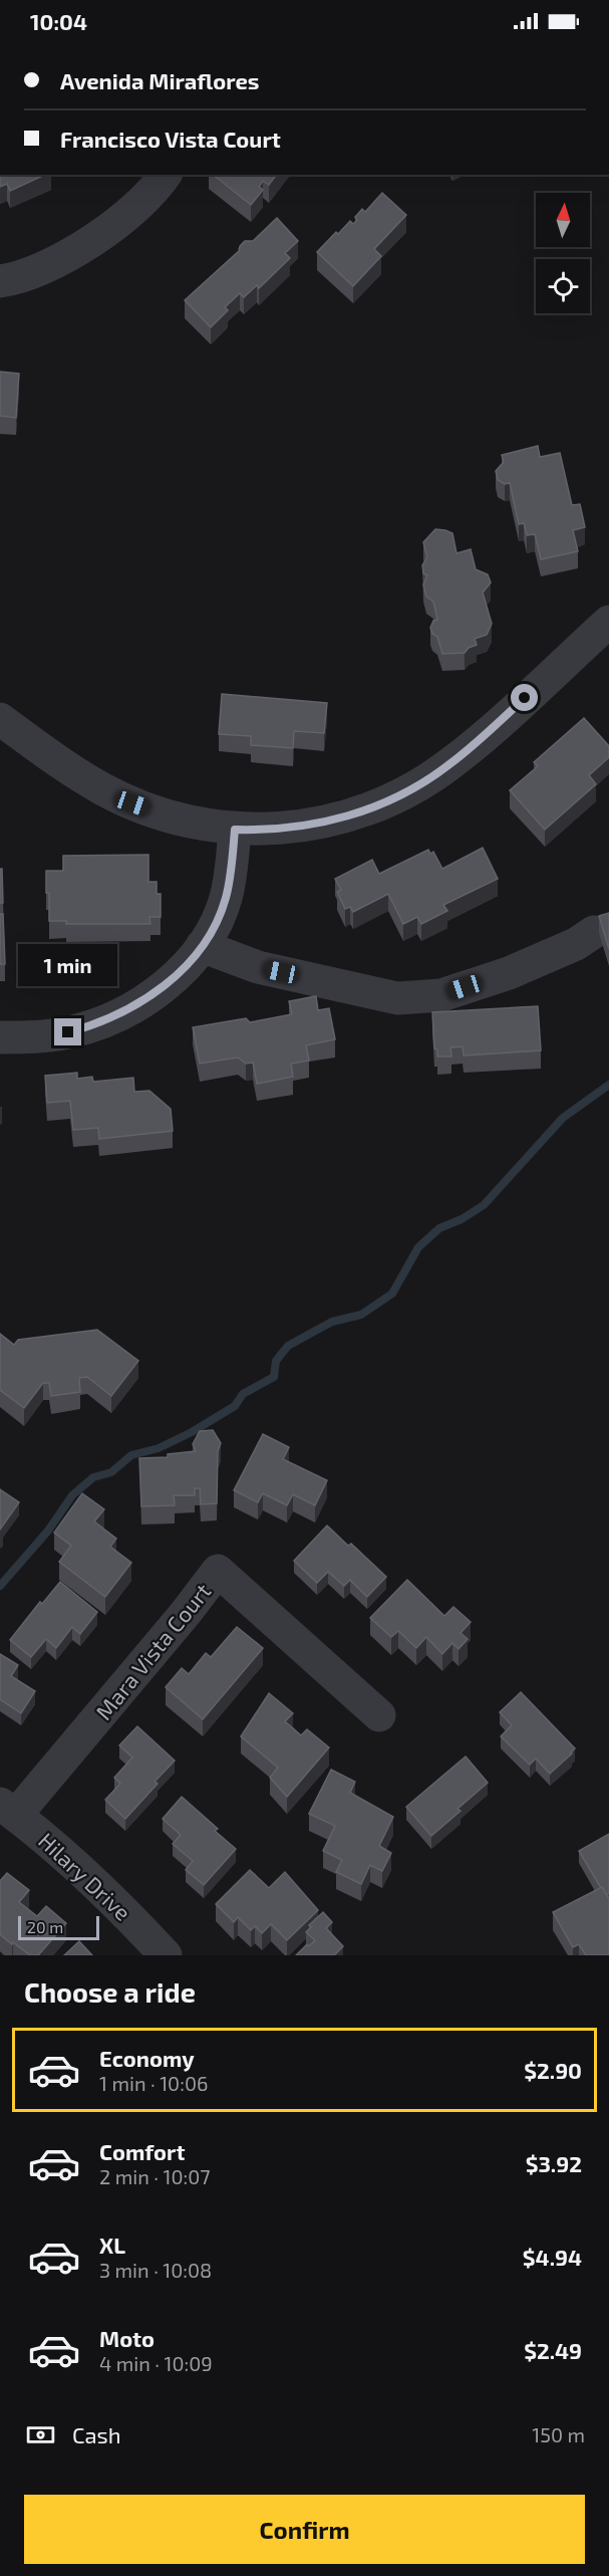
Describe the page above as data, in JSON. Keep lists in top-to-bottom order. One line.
{"streets":{"street":["Mara Vista Court","Hilary Drive"]},"crossings":[["Mara Vista Court","Hilary Drive"]],"scale_bar":"20 m","north":"top","page":{"status":"10:04","banner":["Avenida Miraflores","Francisco Vista Court"],"bubble":"1 min","scale":"20 m","heading":"Choose a ride","list":[{"name":"Economy","note":"1 min · 10:06","value":"$2.90"},{"name":"Comfort","note":"2 min · 10:07","value":"$3.92"},{"name":"XL","note":"3 min · 10:08","value":"$4.94"},{"name":"Moto","note":"4 min · 10:09","value":"$2.49"}],"pay":["Cash","150 m"],"buttons":"Confirm"}}
